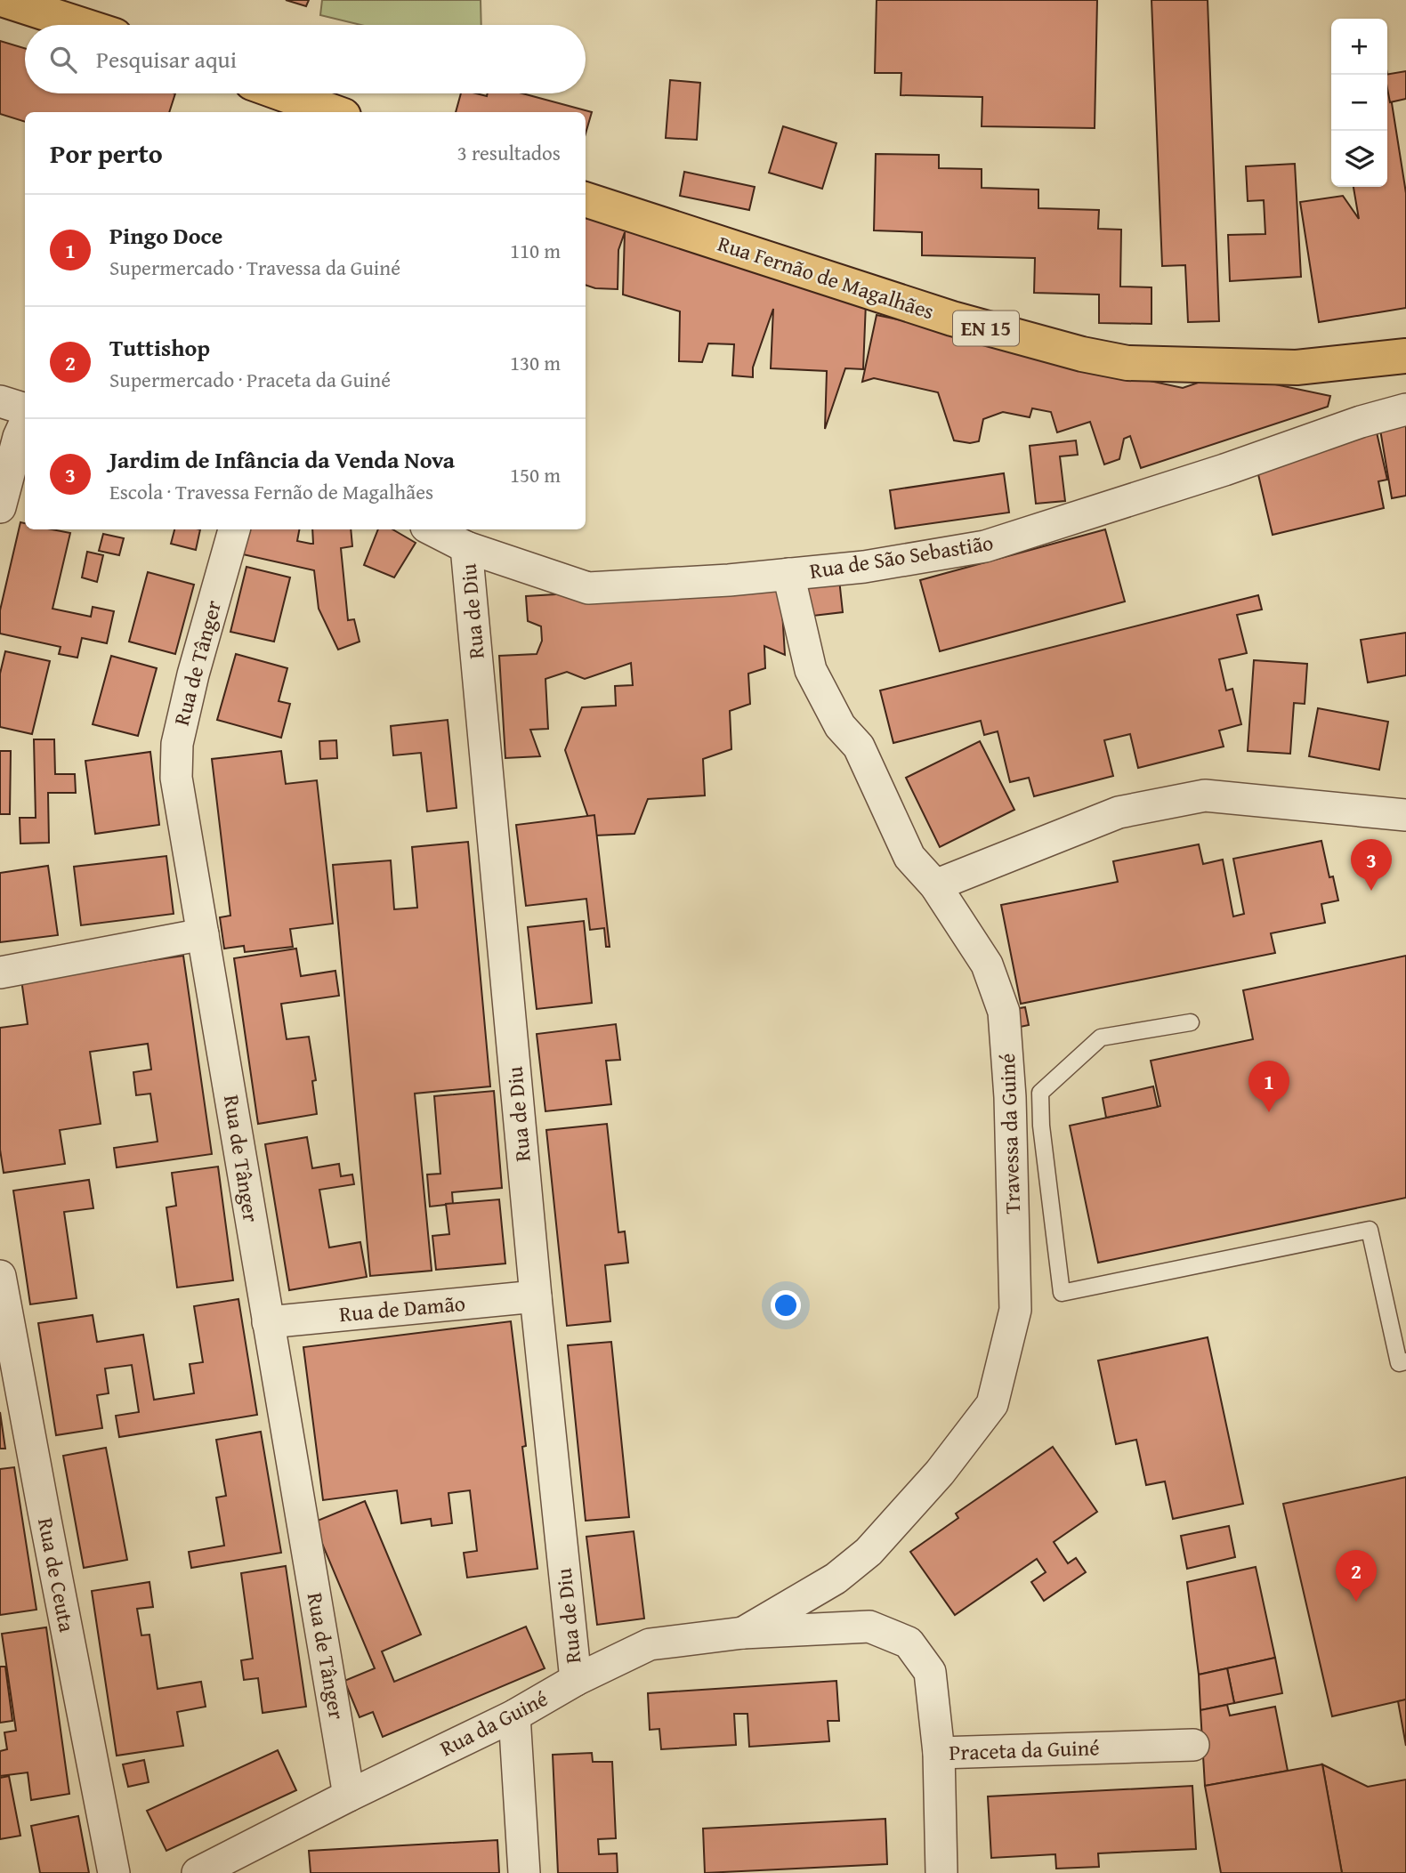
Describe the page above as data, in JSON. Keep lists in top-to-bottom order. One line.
{"streets":{"main road":["Rua Fernão de Magalhães","EN 15"],"street":["Rua de São Sebastião","Rua de Diu","Rua de Tânger","Travessa da Guiné","Rua de Damão","Rua de Ceuta","Rua da Guiné","Praceta da Guiné"]},"crossings":[["Rua de São Sebastião","Rua de Diu"],["Rua de São Sebastião","Travessa da Guiné"],["Rua de Diu","Rua de Damão"],["Rua de Diu","Rua da Guiné"],["Rua de Tânger","Rua de Damão"],["Rua de Tânger","Rua da Guiné"],["Travessa da Guiné","Rua da Guiné"],["Rua da Guiné","Praceta da Guiné"]],"page":{"map_buttons":["+","−"],"search":"Pesquisar aqui","heading":["Por perto","3 resultados"],"list":[{"mark":"1","name":"Pingo Doce","note":"Supermercado · Travessa da Guiné","value":"110 m"},{"mark":"2","name":"Tuttishop","note":"Supermercado · Praceta da Guiné","value":"130 m"},{"mark":"3","name":"Jardim de Infância da Venda Nova","note":"Escola · Travessa Fernão de Magalhães","value":"150 m"}],"pins":["3","1","2"]}}
